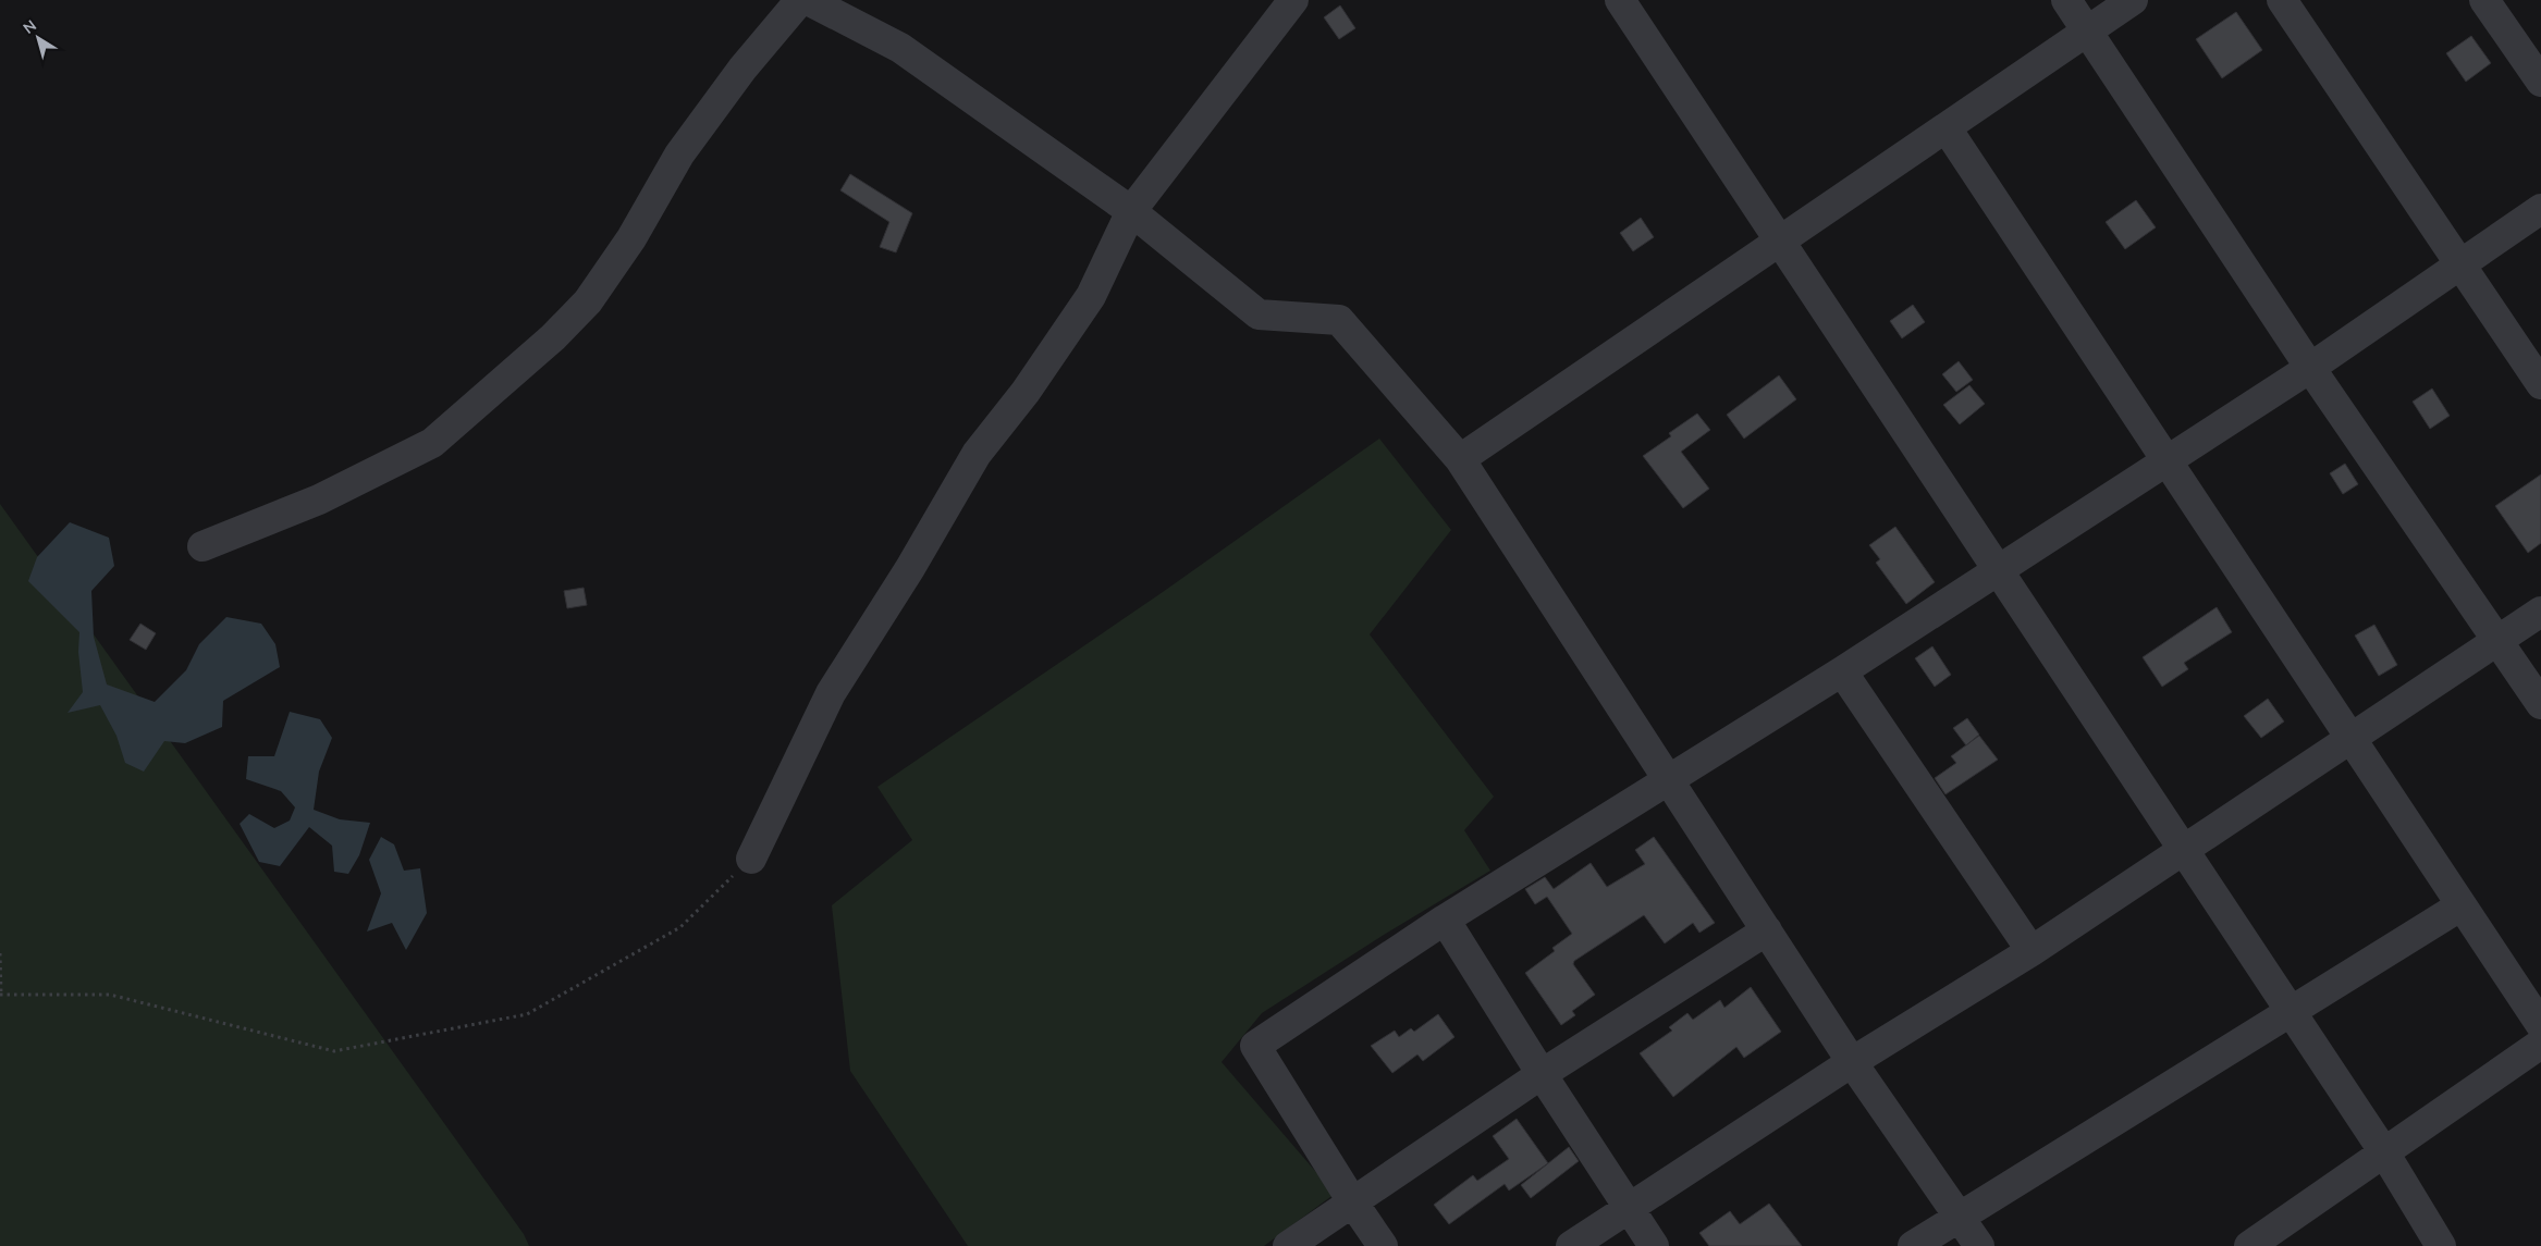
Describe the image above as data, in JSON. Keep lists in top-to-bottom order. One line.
{"north":"top left"}
